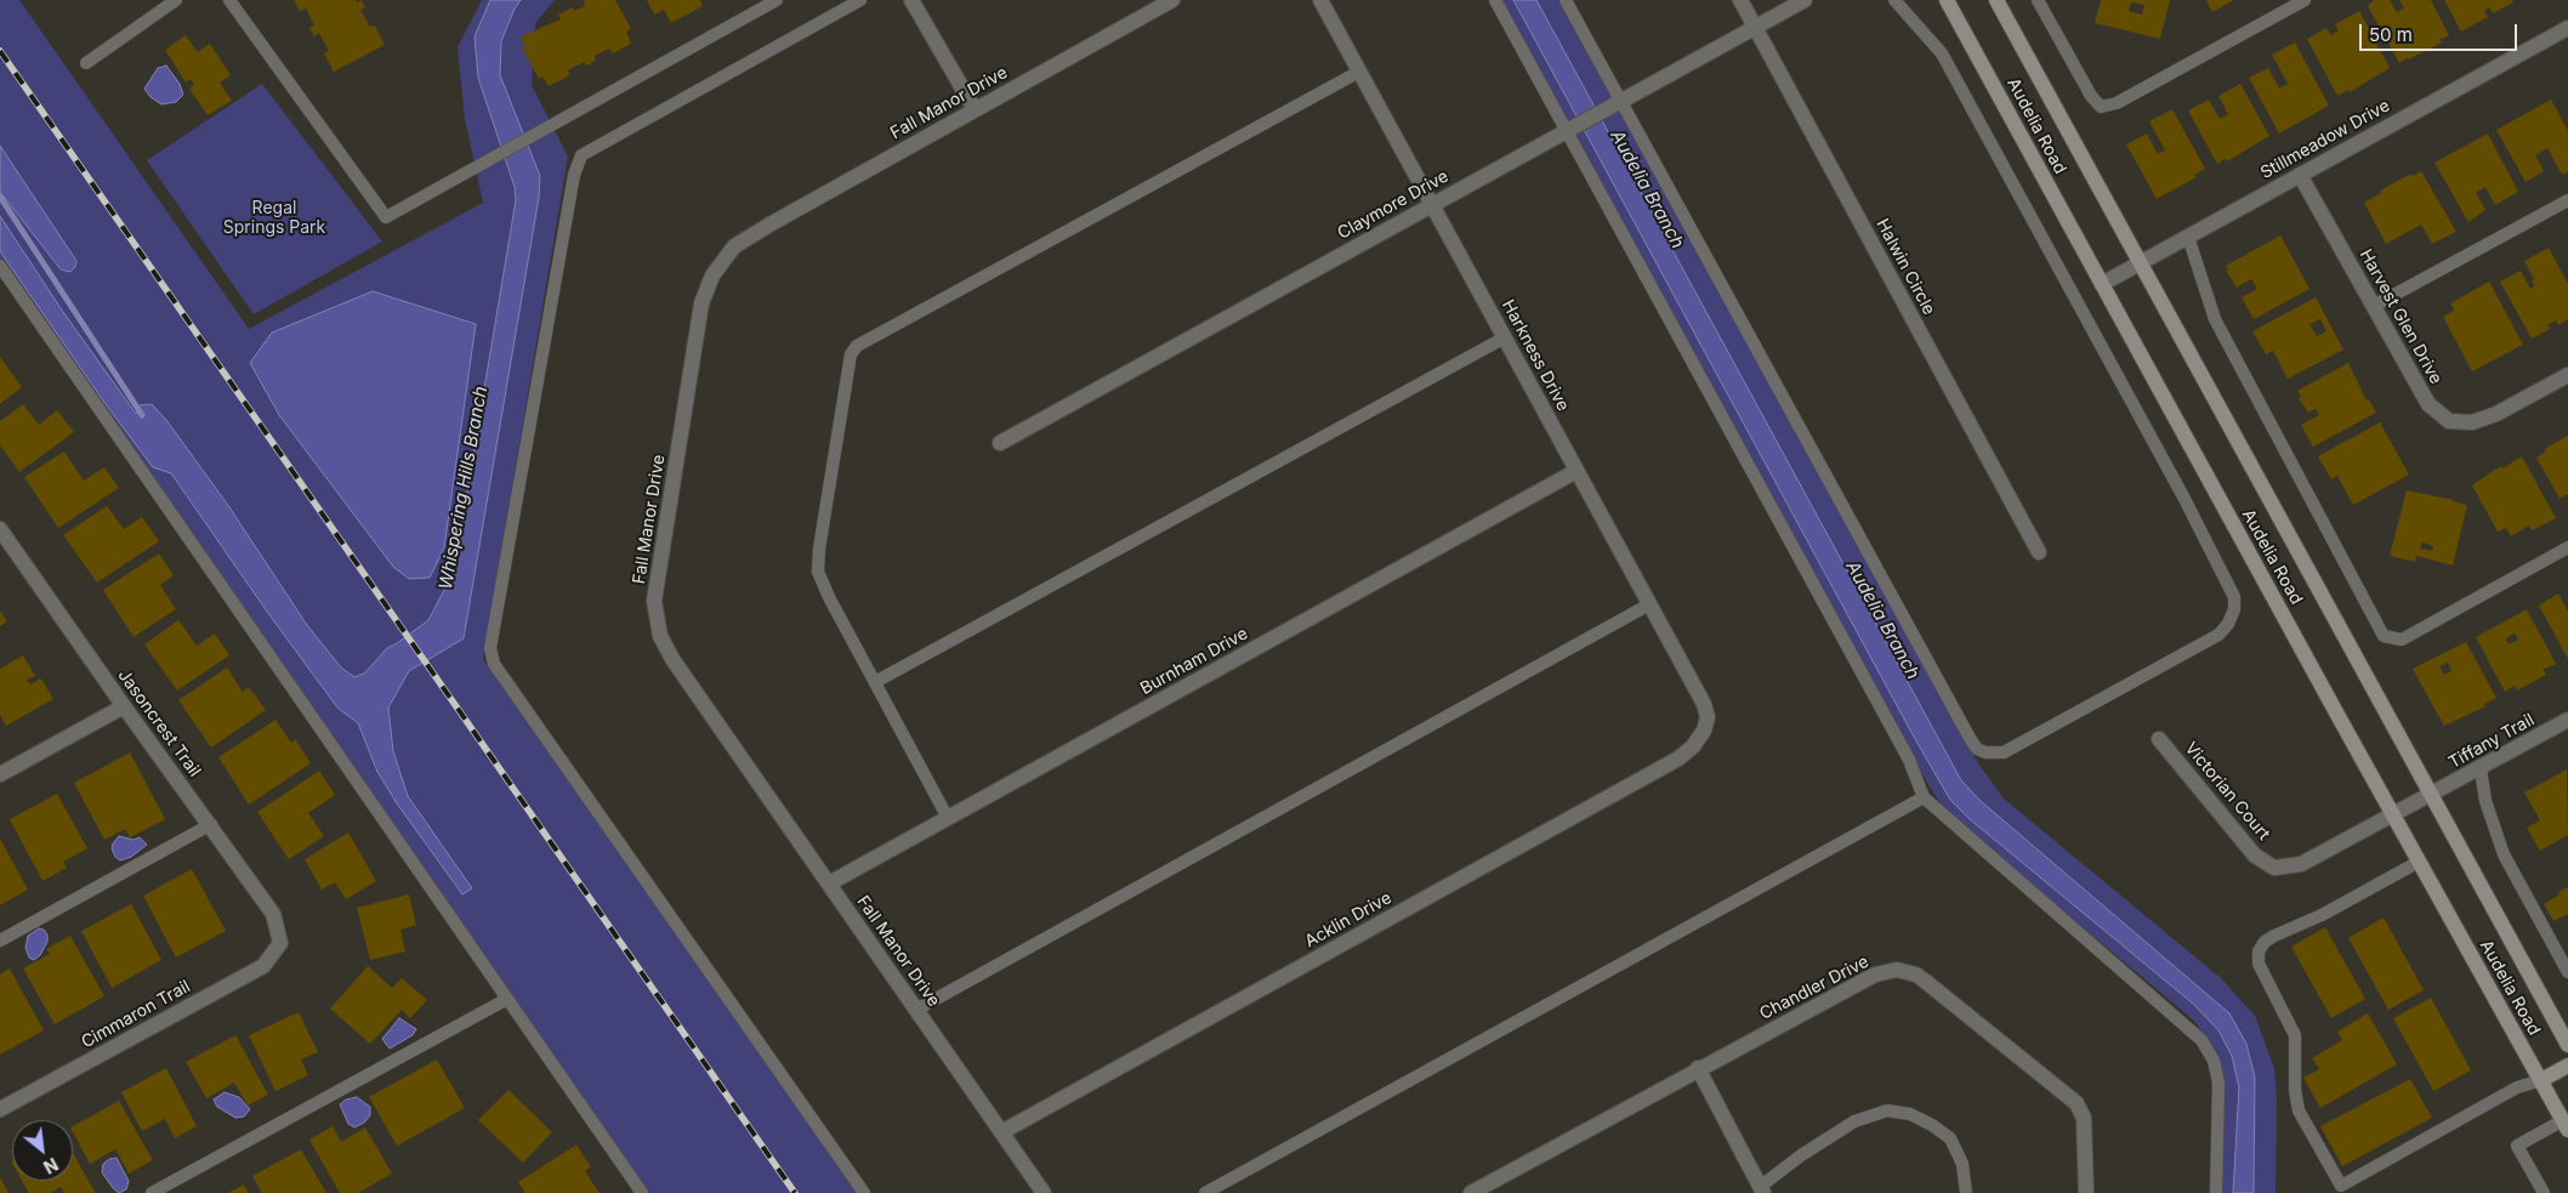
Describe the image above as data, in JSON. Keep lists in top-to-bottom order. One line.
{"streets":{"main road":["Audelia Road"],"street":["Fall Manor Drive","Stillmeadow Drive","Claymore Drive","Halwin Circle","Harvest Glen Drive","Harkness Drive","Burnham Drive","Jasoncrest Trail","Tiffany Trail","Victorian Court","Acklin Drive","Chandler Drive","Cimmaron Trail"]},"crossings":[["Fall Manor Drive","Burnham Drive"],["Fall Manor Drive","Acklin Drive"],["Audelia Road","Stillmeadow Drive"],["Audelia Road","Tiffany Trail"],["Audelia Road","Victorian Court"],["Stillmeadow Drive","Harvest Glen Drive"],["Claymore Drive","Halwin Circle"],["Claymore Drive","Harkness Drive"],["Harkness Drive","Burnham Drive"],["Harkness Drive","Acklin Drive"],["Jasoncrest Trail","Cimmaron Trail"],["Tiffany Trail","Victorian Court"]],"water":["Audelia Branch","Whispering Hills Branch"],"parks":["Regal Springs Park"],"scale_bar":"50 m","north":"bottom right"}
